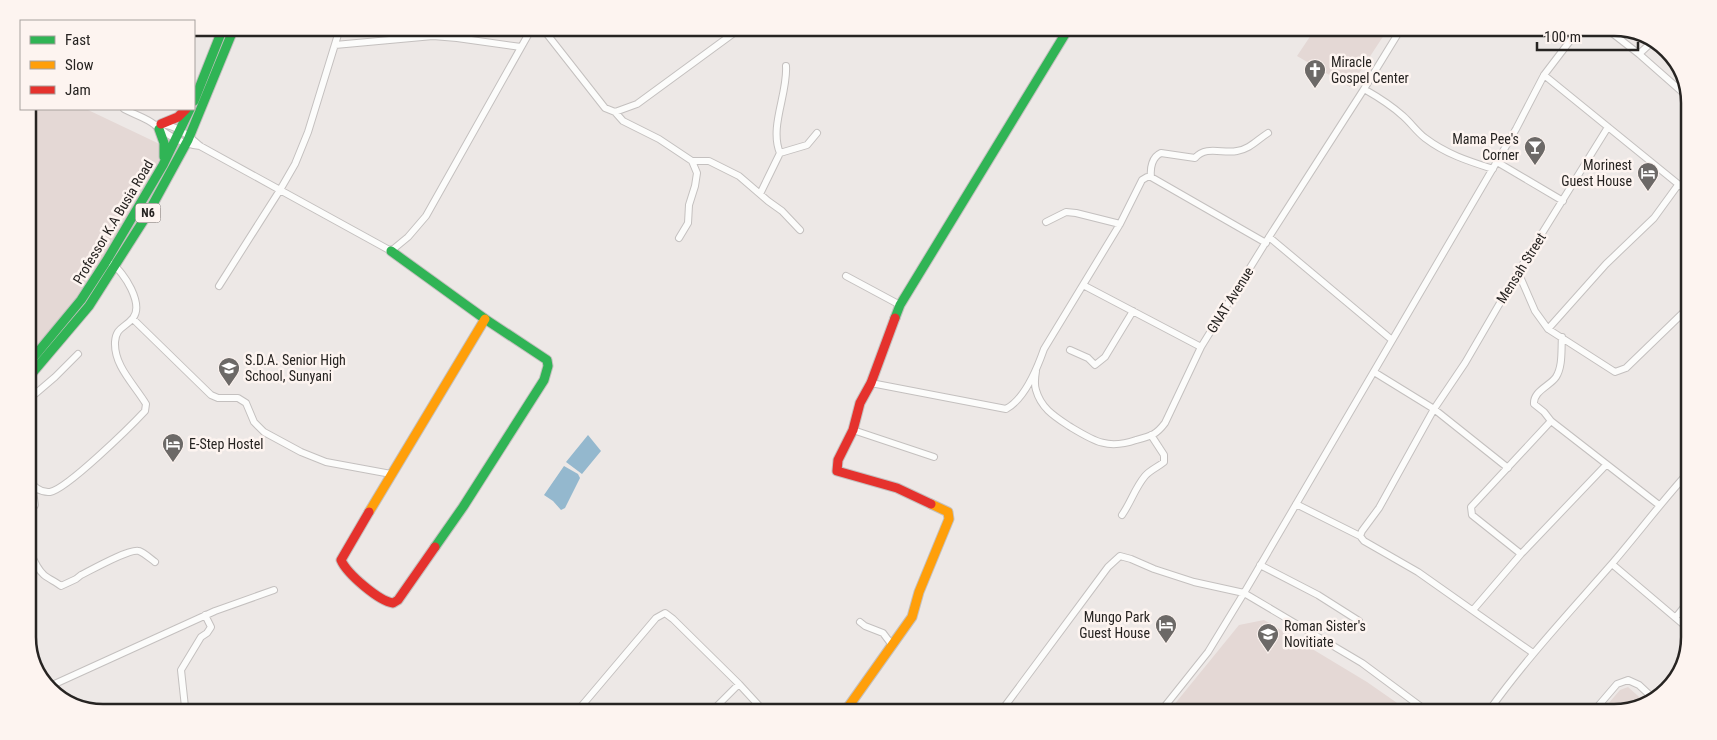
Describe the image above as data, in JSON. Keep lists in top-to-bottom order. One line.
{"streets":{"street":["N6","Professor K.A Busia Road","Mensah Street","GNAT Avenue"]},"places":{"church":["Miracle Gospel Center"],"bar":["Mama Pee's Corner"],"hotel":["Morinest Guest House","E-Step Hostel","Mungo Park Guest House"],"school or university":["S.D.A. Senior High School, Sunyani","Roman Sister's Novitiate"]},"legend":["Fast","Slow","Jam"],"scale_bar":"100 m"}
